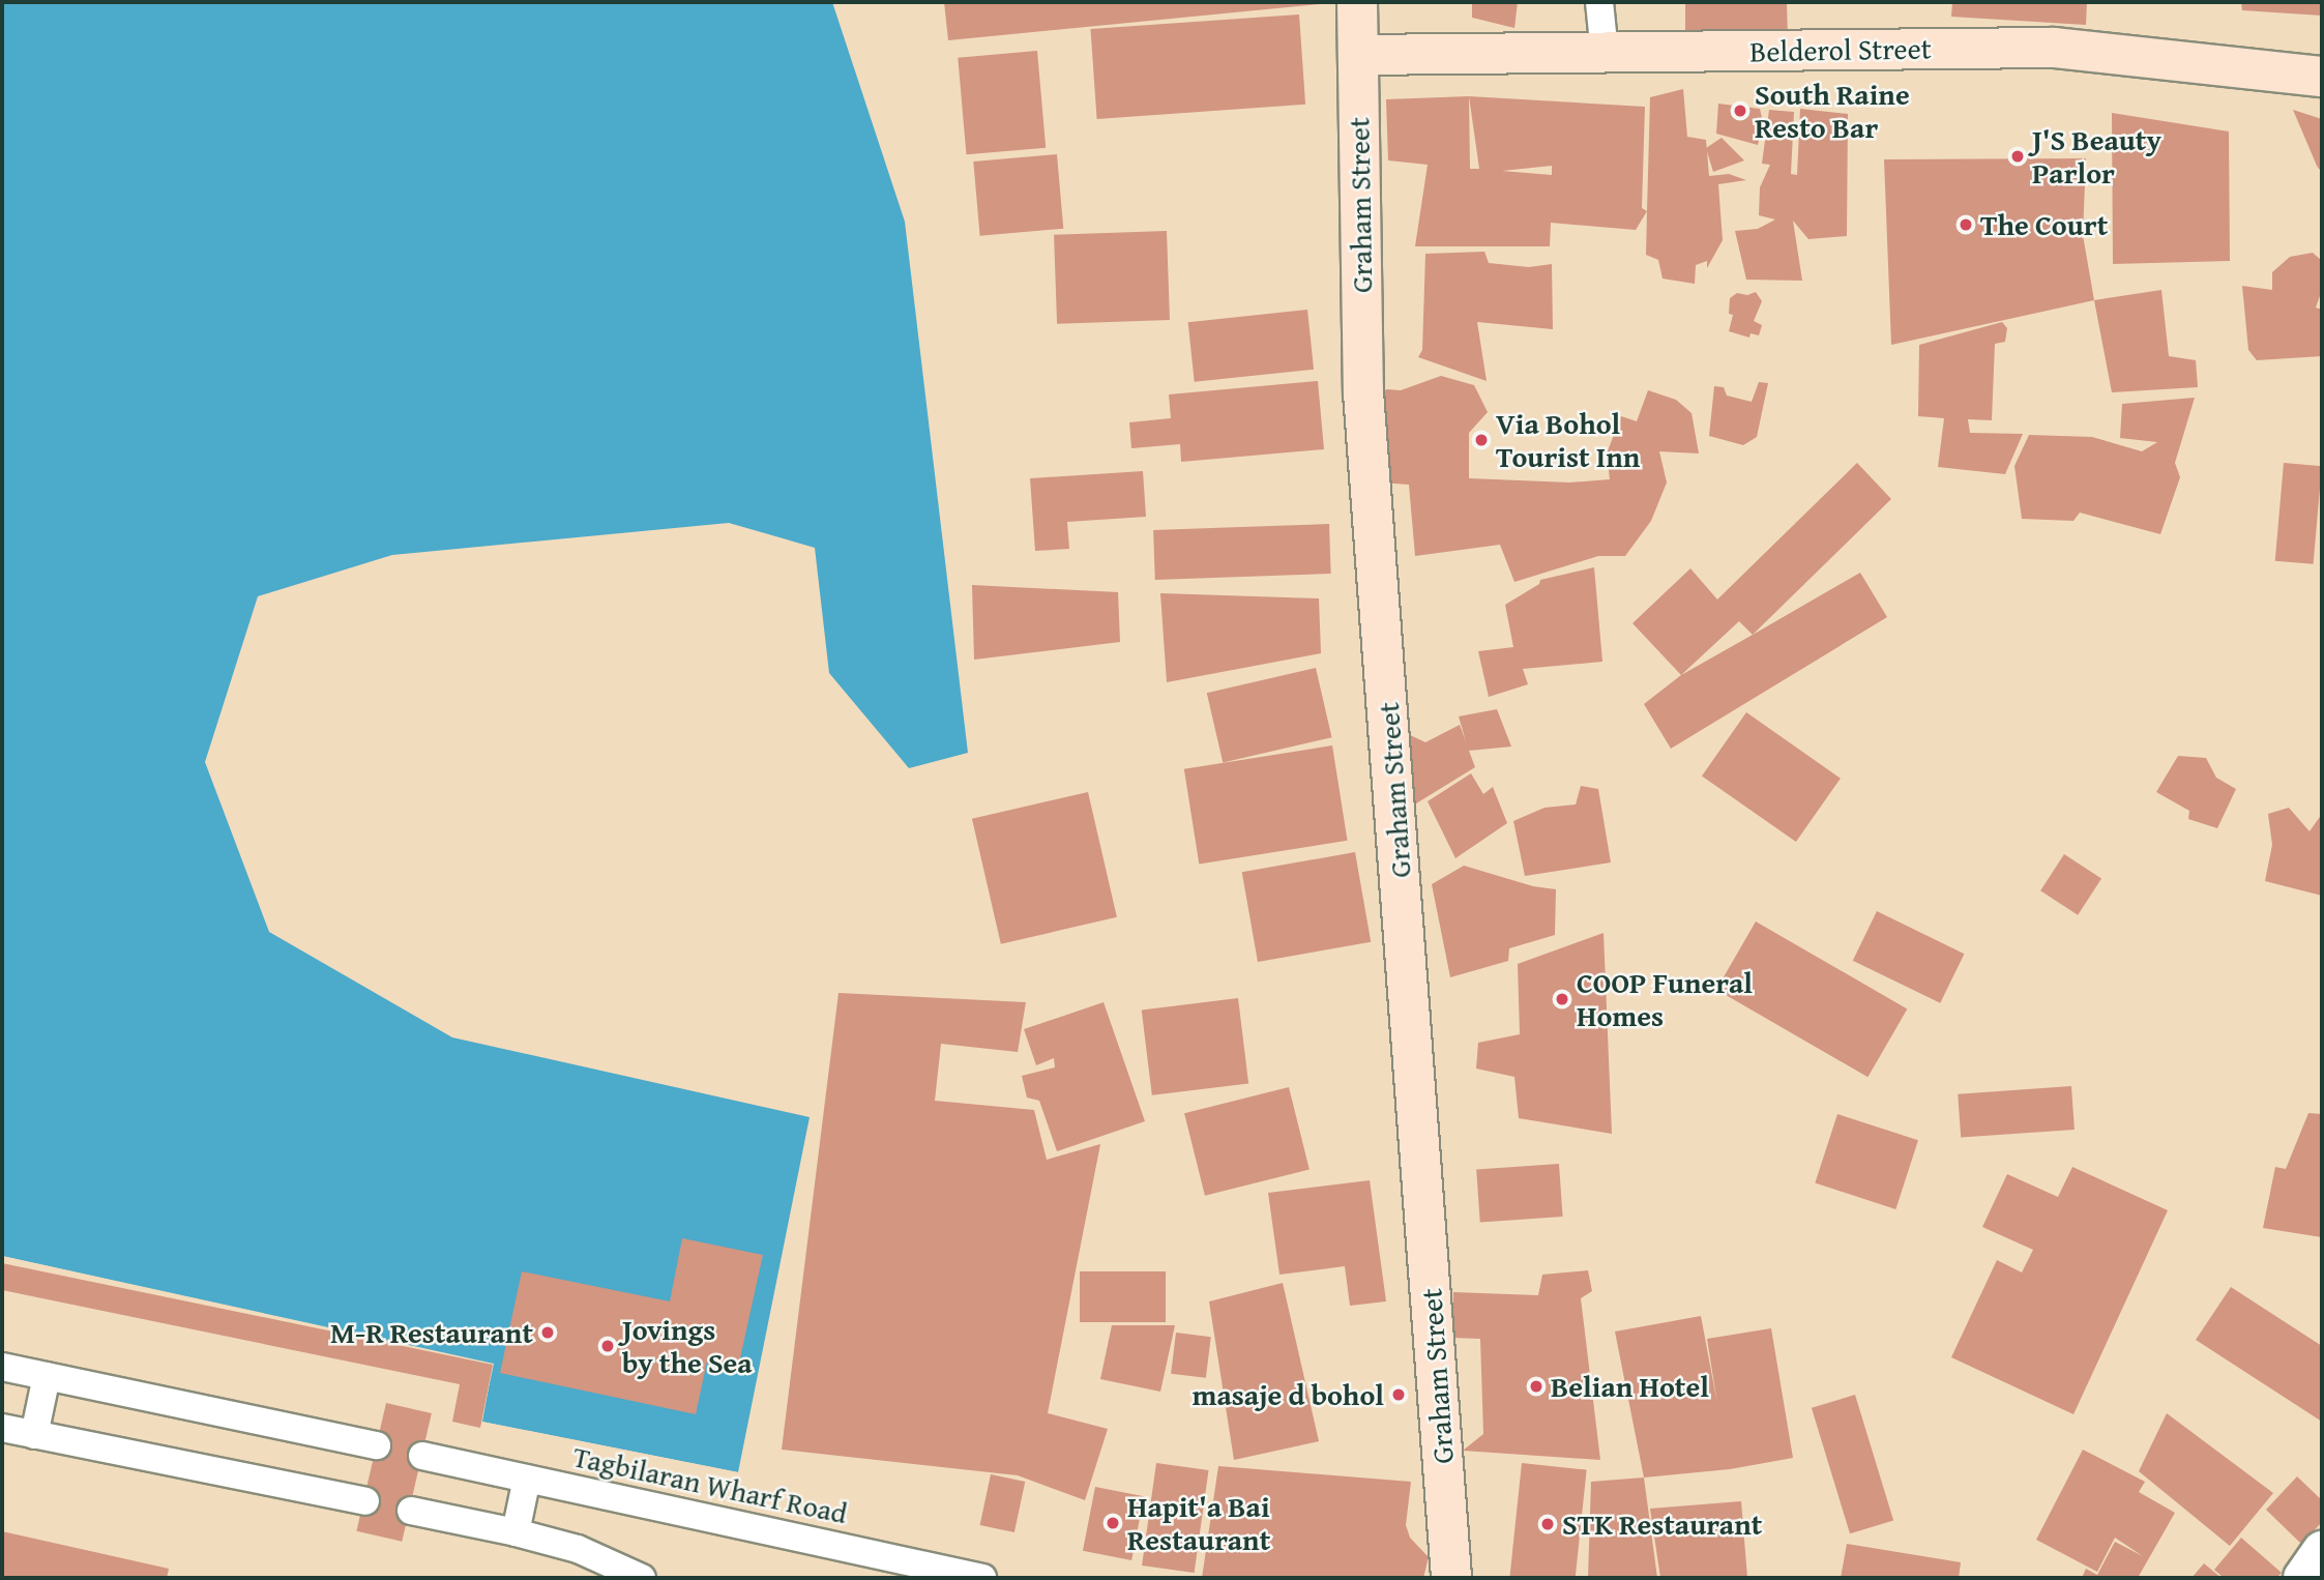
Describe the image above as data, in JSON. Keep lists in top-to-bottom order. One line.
{"streets":{"main road":["Belderol Street","Graham Street"],"lane":["Tagbilaran Wharf Road"]},"crossings":[["Belderol Street","Graham Street"]],"places":["South Raine Resto Bar","J'S Beauty Parlor","The Court","Via Bohol Tourist Inn","COOP Funeral Homes","M-R Restaurant","Jovings by the Sea","Belian Hotel","masaje d bohol","Hapit'a Bai Restaurant","STK Restaurant"]}
